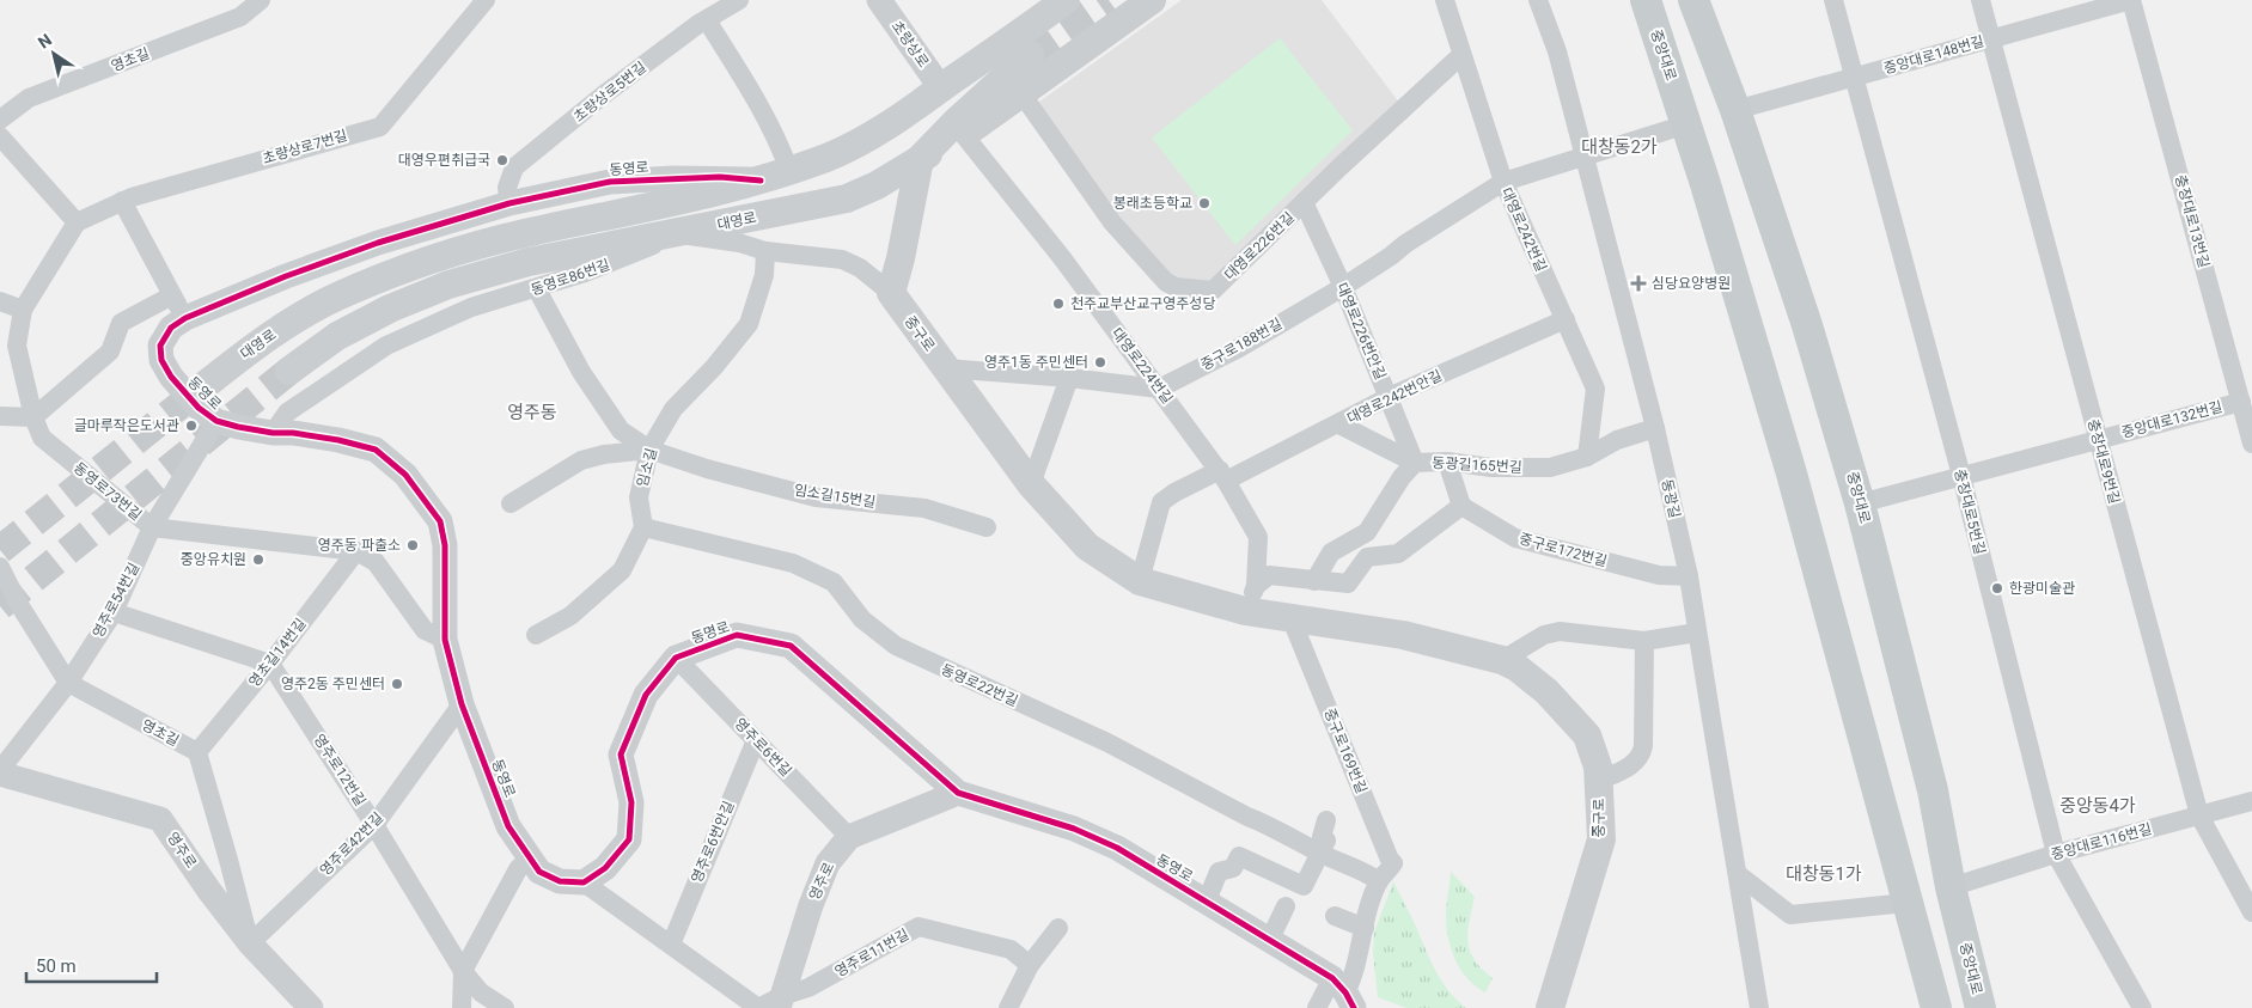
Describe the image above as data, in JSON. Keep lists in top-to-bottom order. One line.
{"streets":{"main road":["중앙대로","대영로","중구로"],"street":["초량상로","중앙대로148번길","영초길","초량상로5번길","초량상로7번길","동영로","충장대로13번길","대영로242번길","대영로226번길","동영로86번길","대영로226번안길","중구로188번길","대영로224번길","대영로242번안길","중앙대로132번길","충장대로9번길","동광길165번길","임소길","동영로73번길","임소길15번길","동광길","충장대로5번길","중구로172번길","영주로54번길","동명로","영초길14번길","동영로22번길","영주로6번길","중구로169번길","영주로12번길","영주로6번안길","중앙대로116번길","영주로42번길","영주로","영주로11번길"]},"crossings":[["초량상로","대영로"],["중앙대로","중앙대로148번길"],["중앙대로","중구로188번길"],["중앙대로","중앙대로132번길"],["중앙대로","중앙대로116번길"],["중앙대로148번길","충장대로13번길"],["중앙대로148번길","충장대로9번길"],["중앙대로148번길","충장대로5번길"],["영초길","영주로54번길"],["영초길","영초길14번길"],["영초길","영주로42번길"],["영초길","영주로"],["초량상로5번길","동영로"],["초량상로7번길","동영로73번길"],["동영로","대영로"],["동영로","동영로86번길"],["동영로","동영로73번길"],["동영로","영주로54번길"],["동영로","동명로"],["동영로","동영로22번길"],["동영로","영주로42번길"],["동영로","영주로"],["대영로","대영로226번길"],["대영로","동영로86번길"],["대영로","대영로224번길"],["충장대로13번길","중앙대로132번길"],["대영로242번길","대영로226번길"],["대영로242번길","중구로188번길"],["대영로242번길","대영로242번안길"],["대영로242번길","동광길165번길"],["대영로226번길","대영로226번안길"],["대영로226번안길","중구로188번길"],["대영로226번안길","대영로242번안길"],["대영로226번안길","동광길165번길"],["중구로","대영로224번길"],["중구로","중구로169번길"],["중구로188번길","대영로224번길"],["중구로188번길","동광길"],["대영로224번길","대영로242번안길"],["중앙대로132번길","충장대로9번길"],["중앙대로132번길","충장대로5번길"],["충장대로9번길","중앙대로116번길"],["동광길165번길","동광길"],["임소길","임소길15번길"],["임소길","동영로22번길"],["동영로73번길","영주로54번길"],["동영로73번길","영초길14번길"],["동광길","중구로172번길"],["충장대로5번길","중앙대로116번길"],["영주로54번길","영주로"],["동명로","영주로6번길"],["동명로","영주로"],["영초길14번길","영주로12번길"],["동영로22번길","중구로169번길"],["영주로6번길","영주로6번안길"],["영주로6번길","영주로"],["영주로12번길","영주로42번길"],["영주로42번길","영주로"],["영주로","영주로11번길"]],"districts":["대창동2가","영주동","중앙동4가","대창동1가"],"places":{"other":["대영우편취급국","봉래초등학교","천주교부산교구영주성당","영주1동 주민센터","글마루작은도서관","영주동 파출소","중앙유치원","한광미술관","영주2동 주민센터"],"health":["심당요양병원"]},"scale_bar":"50 m","north":"top left"}
